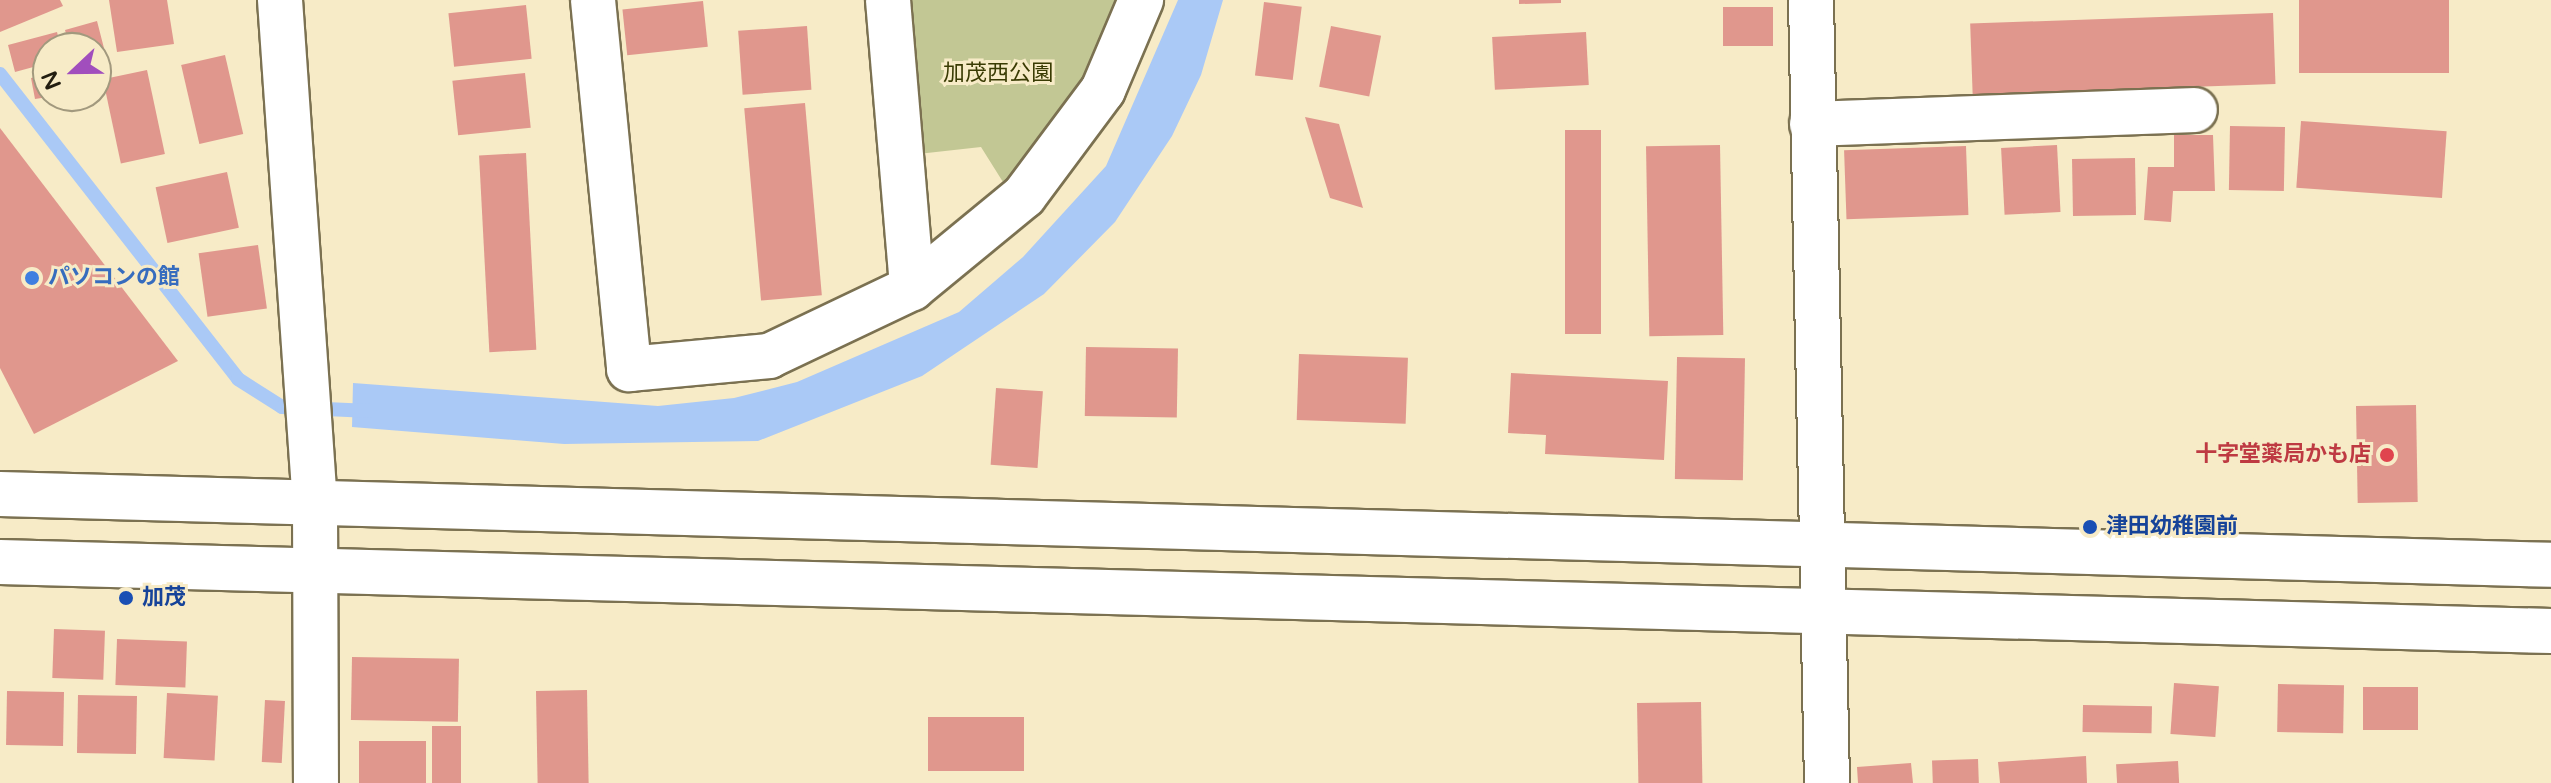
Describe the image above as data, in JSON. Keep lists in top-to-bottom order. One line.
{"parks":["加茂西公園"],"places":["パソコンの館","十字堂薬局かも店","津田幼稚園前","加茂"],"north":"left"}
